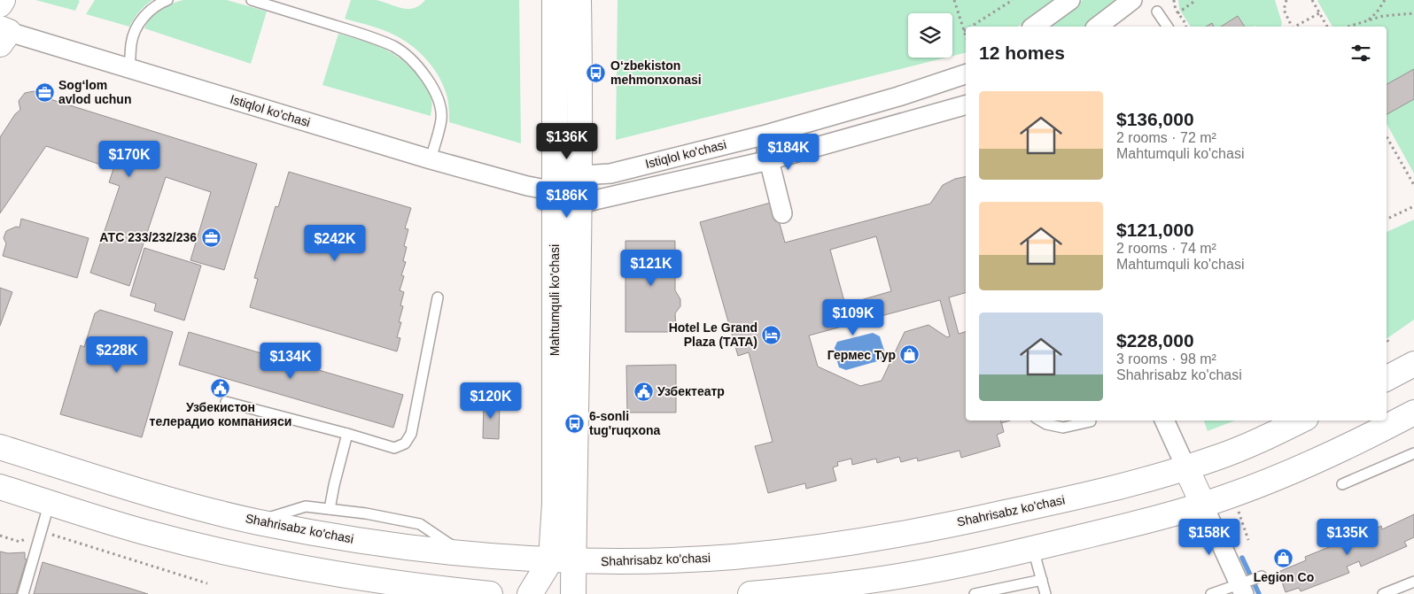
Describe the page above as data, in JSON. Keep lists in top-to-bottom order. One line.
{"streets":{"main road":["Mahtumquli ko'chasi","Shahrisabz ko'chasi"],"street":["Istiqlol ko'chasi"]},"crossings":[["Istiqlol ko'chasi","Mahtumquli ko'chasi"],["Mahtumquli ko'chasi","Shahrisabz ko'chasi"]],"places":{"bus stop":["Oʻzbekiston mehmonxonasi","6-sonli tug'ruqxona"],"office":["Sog‘lom avlod uchun","АТС 233/232/236"],"hotel":["Hotel Le Grand Plaza (TATA)"],"shop":["Гермес Тур","Legion Co"],"public building":["Узбекистон телерадио компанияси","Узбектеатр"]},"page":{"heading":"12 homes","list":[{"name":"$136,000","note":"2 rooms · 72 m² · Mahtumquli ko'chasi"},{"name":"$121,000","note":"2 rooms · 74 m² · Mahtumquli ko'chasi"},{"name":"$228,000","note":"3 rooms · 98 m² · Shahrisabz ko'chasi"}],"price":["$136K","$184K","$170K","$186K","$242K","$121K","$109K","$228K","$134K","$120K","$158K","$135K"]}}
